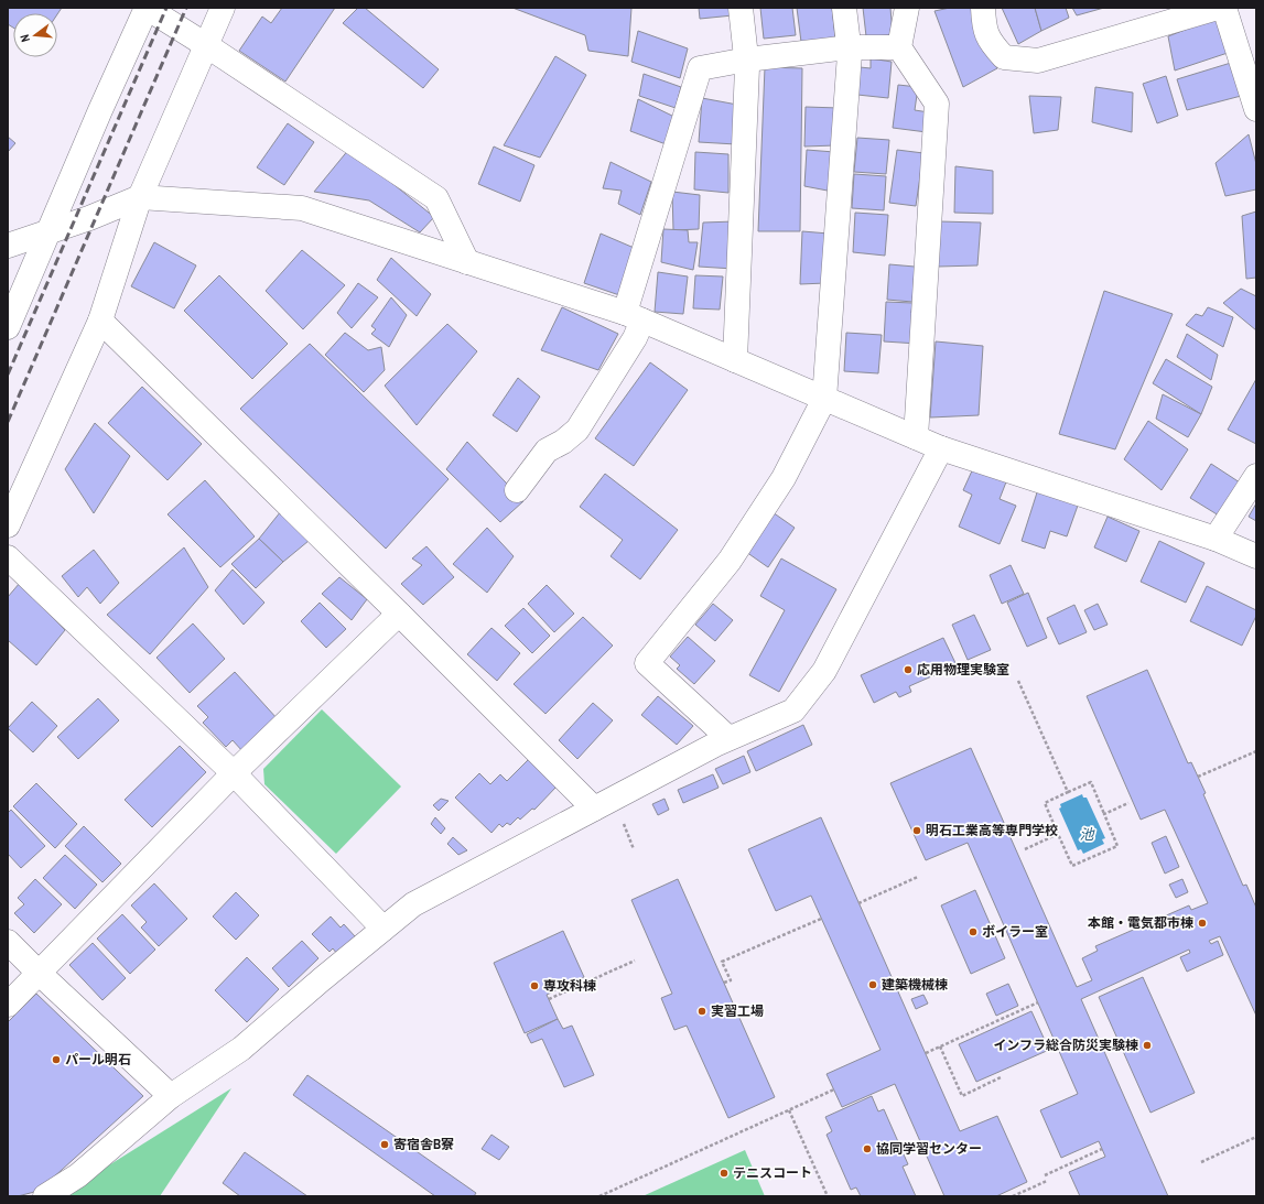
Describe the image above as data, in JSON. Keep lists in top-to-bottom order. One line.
{"water":["池"],"places":["応用物理実験室","明石工業高等専門学校","本館・電気都市棟","ボイラー室","建築機械棟","専攻科棟","実習工場","インフラ総合防災実験棟","パール明石","寄宿舎B寮","協同学習センター","テニスコート"],"north":"left"}
